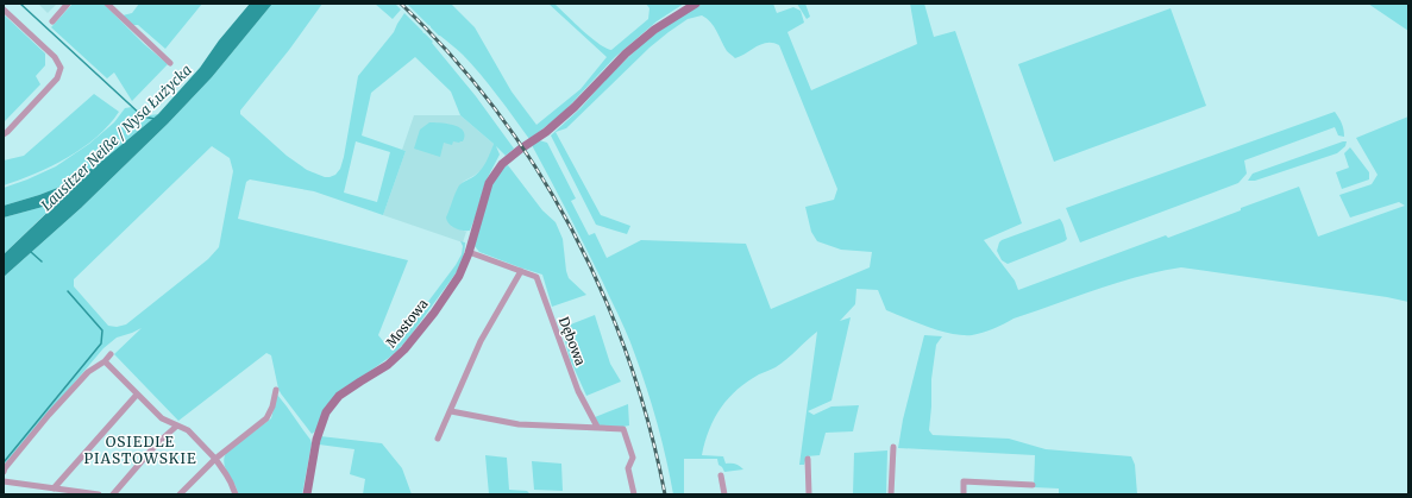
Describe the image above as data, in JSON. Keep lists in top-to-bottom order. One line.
{"streets":{"street":["Mostowa","Dębowa"]},"crossings":[["Mostowa","Dębowa"]],"districts":["OSIEDLE PIASTOWSKIE"],"water":["Lausitzer Neiße / Nysa Łużycka"]}
